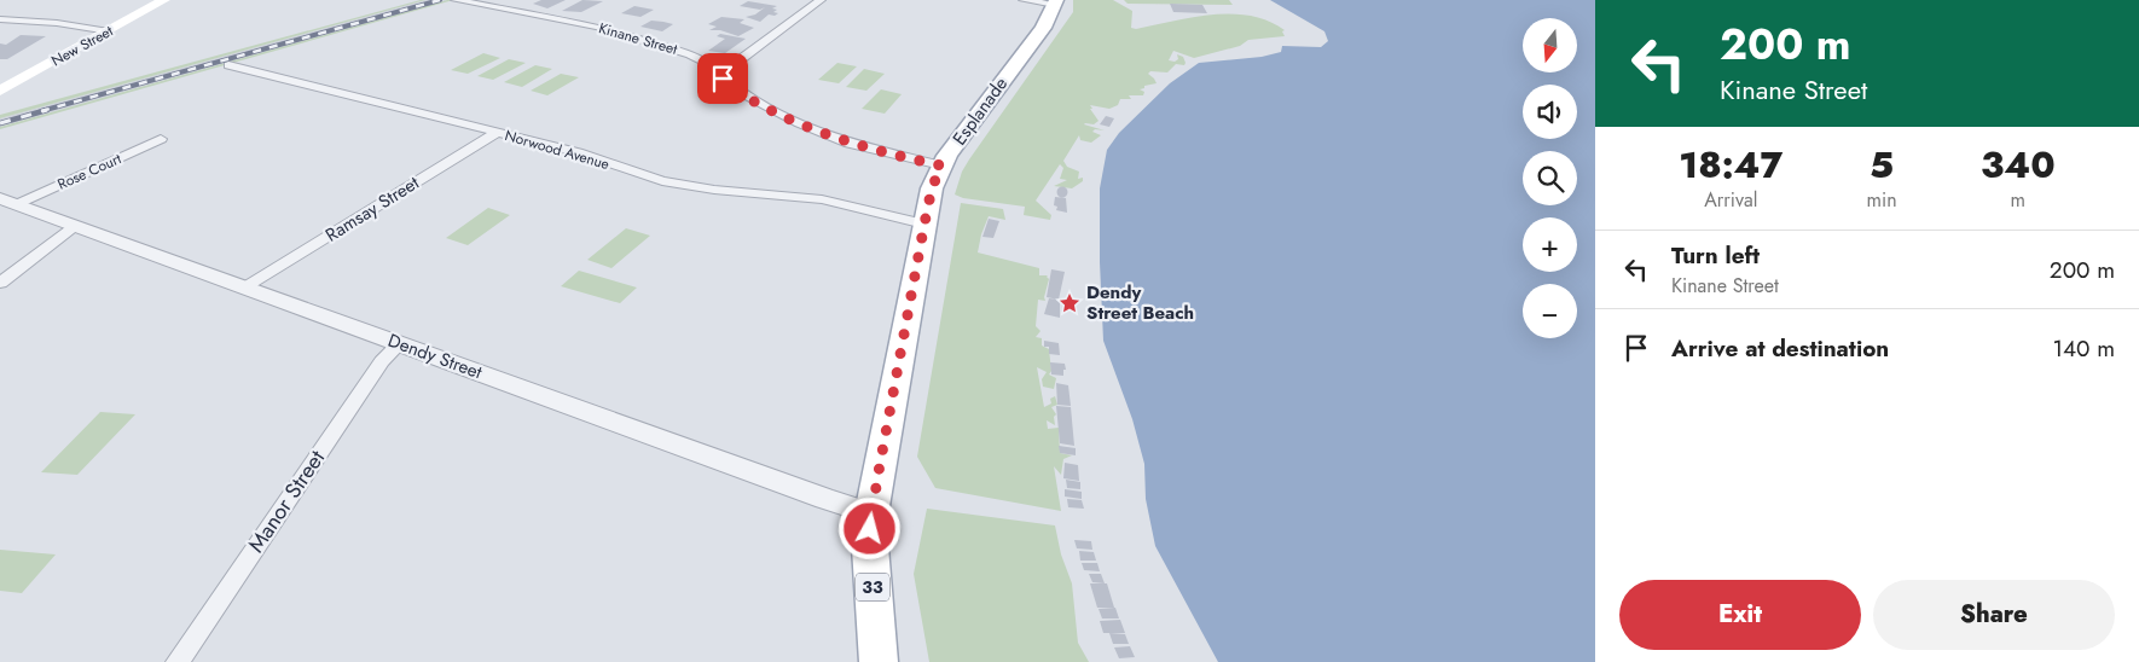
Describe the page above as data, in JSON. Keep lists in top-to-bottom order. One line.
{"streets":{"main road":["New Street","Esplanade","33"],"street":["Kinane Street","Norwood Avenue","Rose Court","Ramsay Street","Dendy Street","Manor Street"]},"crossings":[["Kinane Street","Esplanade"],["Esplanade","Norwood Avenue"],["Esplanade","Dendy Street"],["Norwood Avenue","Ramsay Street"],["Rose Court","Dendy Street"],["Ramsay Street","Dendy Street"],["Dendy Street","Manor Street"]],"places":{"place":["Dendy Street Beach"]},"north":"bottom","page":{"turn":["200 m","Kinane Street"],"map_buttons":["+","−"],"eta":["18:47","Arrival","5","min","340","m"],"list":[{"name":"Turn left","note":"Kinane Street","value":"200 m"},{"name":"Arrive at destination","value":"140 m"}],"buttons":["Exit","Share"]}}
